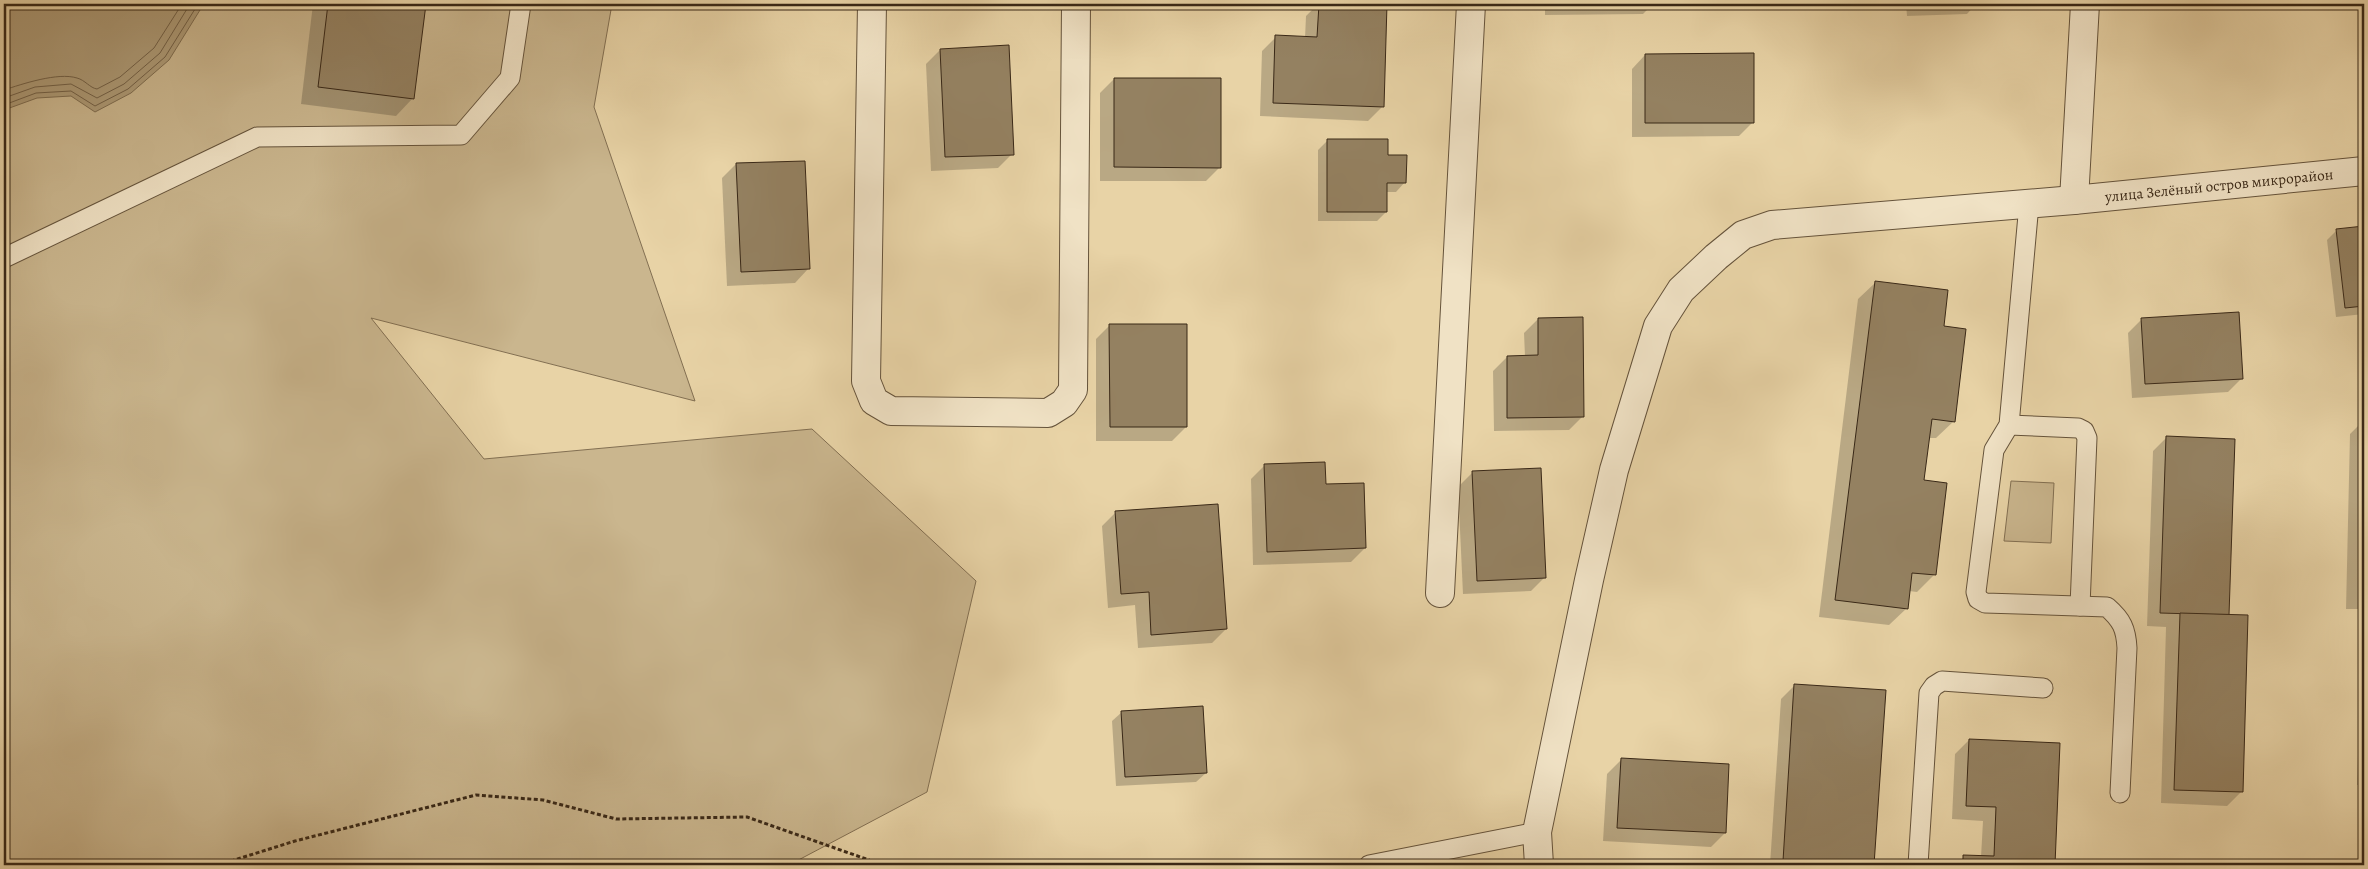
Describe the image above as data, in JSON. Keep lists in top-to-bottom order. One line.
{"streets":{"street":["улица Зелёный остров микрорайон"]}}
